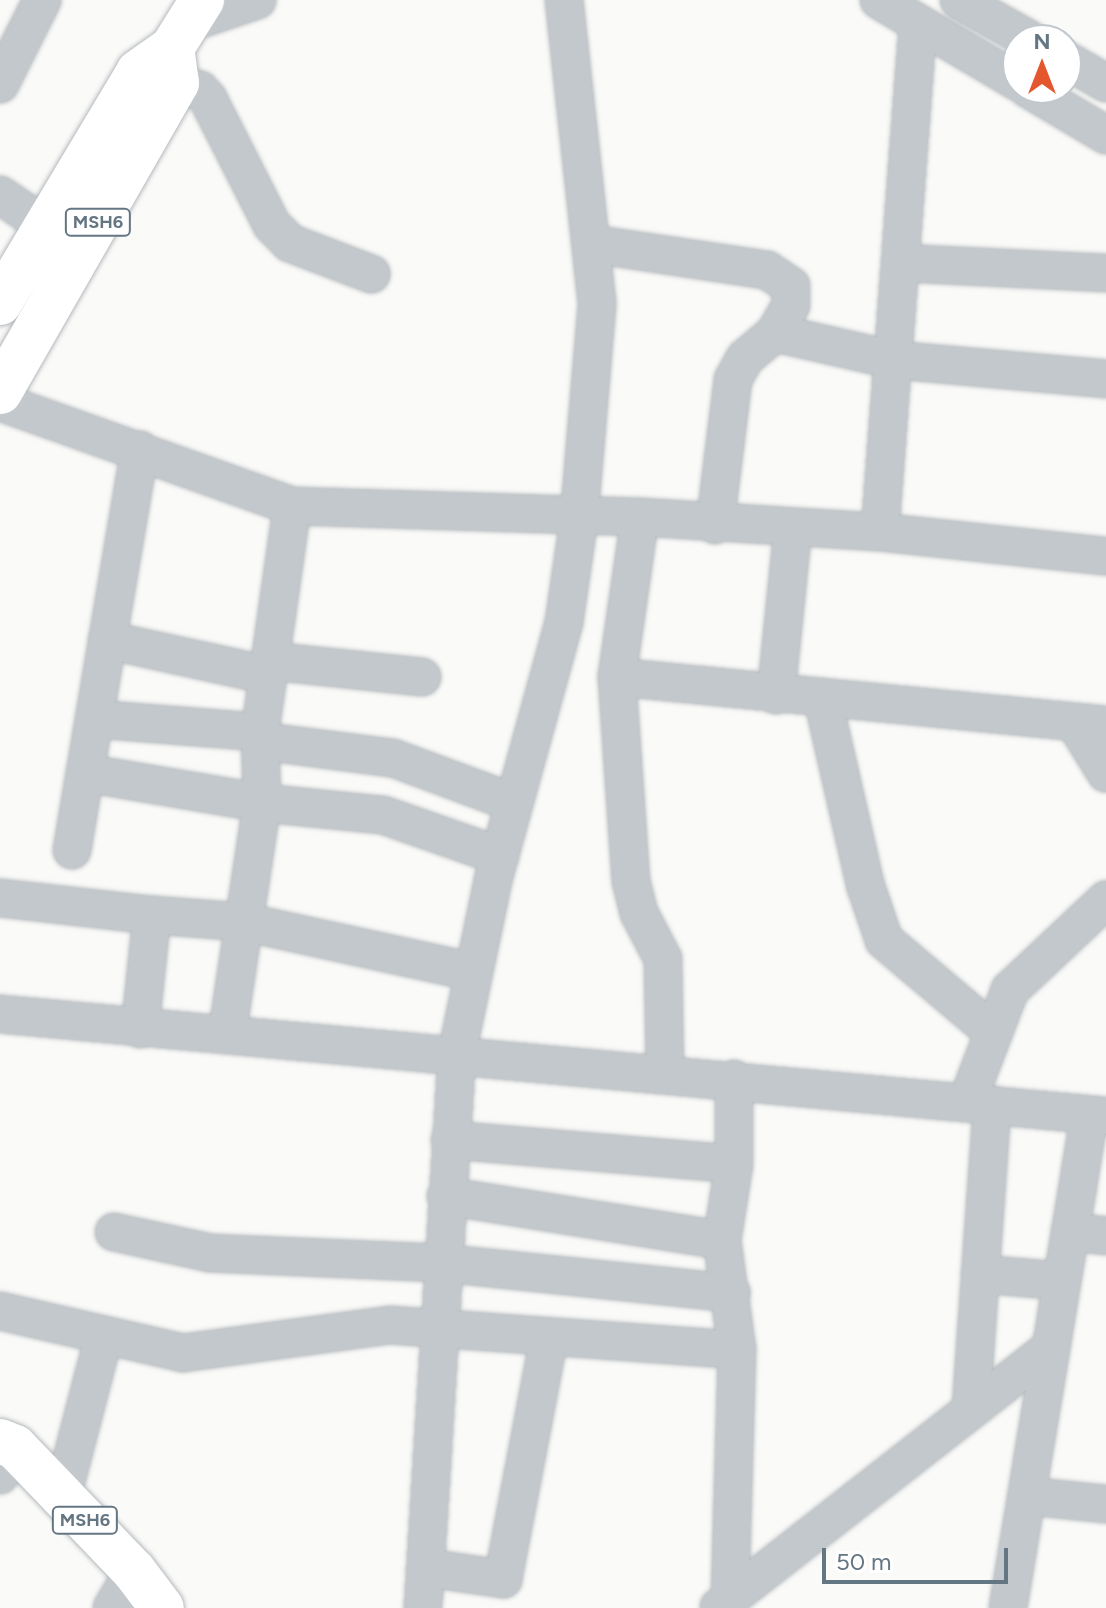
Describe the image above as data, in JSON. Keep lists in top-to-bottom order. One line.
{"streets":{"main road":["MSH6"]},"scale_bar":"50 m","north":"top"}
